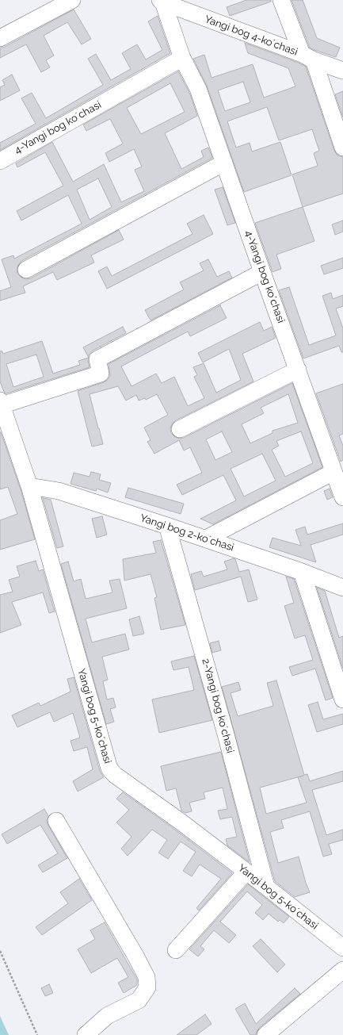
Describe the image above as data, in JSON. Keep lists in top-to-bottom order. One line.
{"streets":{"street":["Yangi bog 4-koʼchasi","4-Yangi bog koʼchasi","Yangi bog 2-koʼchasi","2-Yangi bog koʼchasi","Yangi bog 5-koʼchasi"]},"crossings":[["Yangi bog 4-koʼchasi","4-Yangi bog koʼchasi"],["Yangi bog 2-koʼchasi","2-Yangi bog koʼchasi"],["Yangi bog 2-koʼchasi","Yangi bog 5-koʼchasi"],["2-Yangi bog koʼchasi","Yangi bog 5-koʼchasi"]]}
